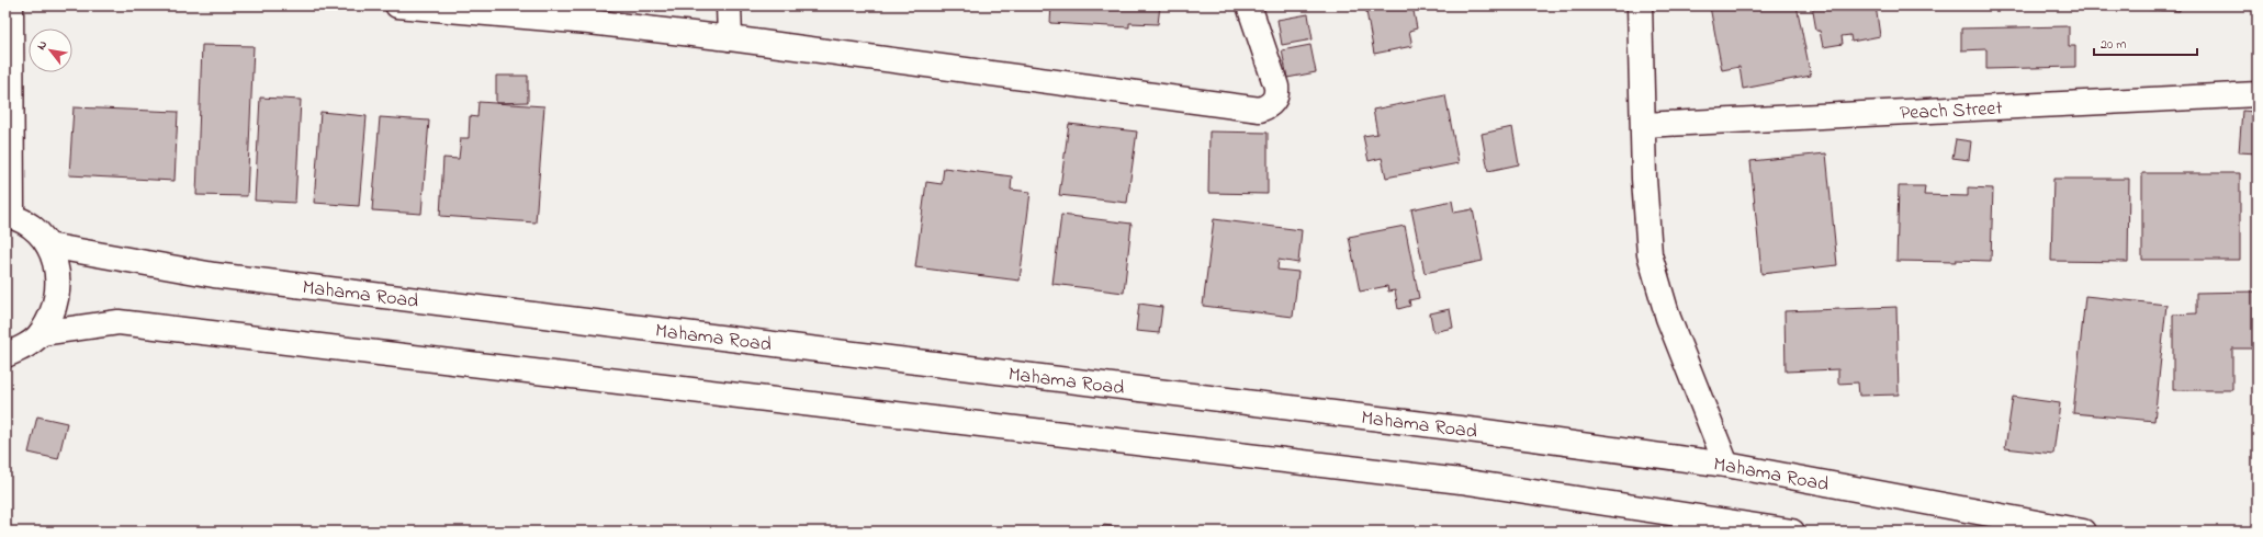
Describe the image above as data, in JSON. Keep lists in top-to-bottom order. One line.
{"streets":{"street":["Peach Street","Mahama Road"]},"scale_bar":"20 m","north":"top left"}
